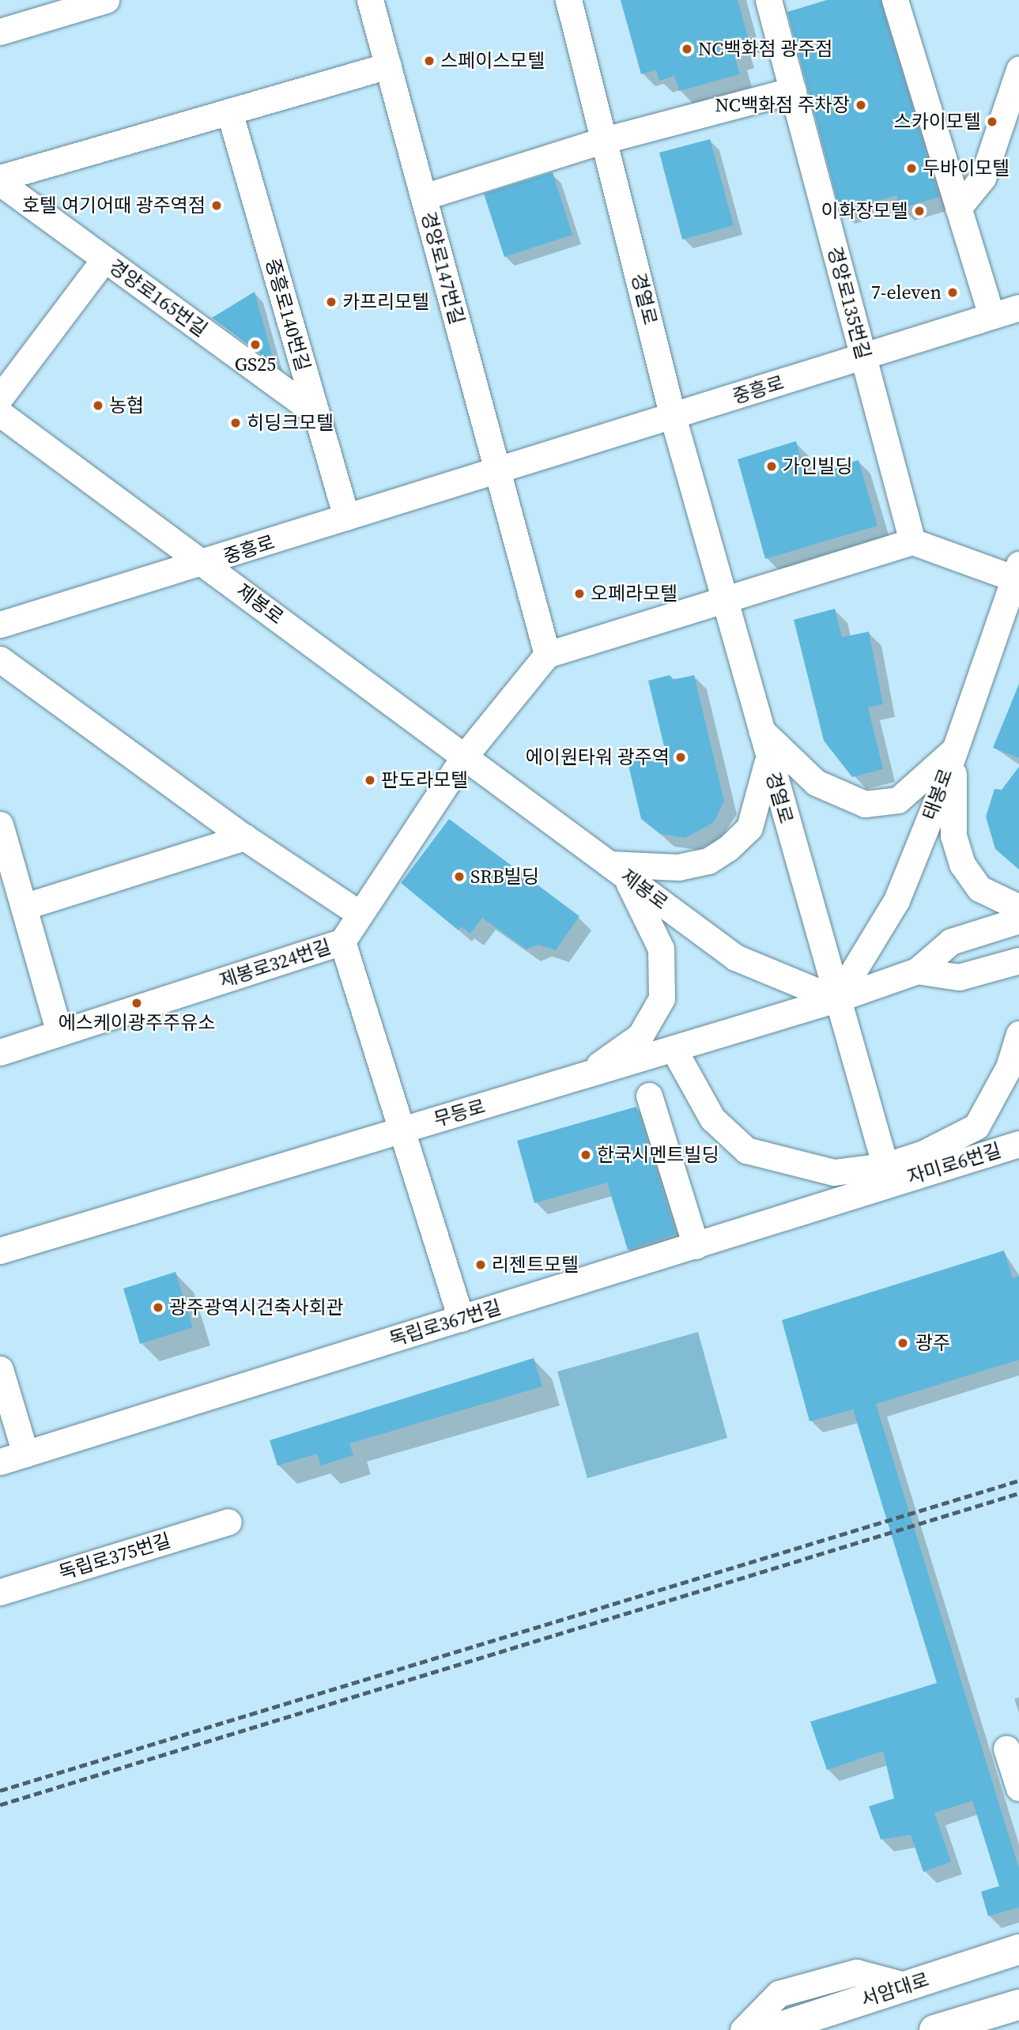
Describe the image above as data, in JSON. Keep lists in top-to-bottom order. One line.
{"streets":{"main road":["서암대로"],"street":["경양로147번길","경양로165번길","경열로","경양로135번길","중흥로140번길","중흥로","제봉로","태봉로","제봉로324번길","무등로","자미로6번길","독립로367번길","독립로375번길"]},"crossings":[["경양로147번길","중흥로"],["경양로165번길","중흥로140번길"],["경열로","중흥로"],["경열로","제봉로"],["경열로","태봉로"],["경열로","무등로"],["경열로","자미로6번길"],["경열로","독립로367번길"],["경양로135번길","중흥로"],["경양로135번길","태봉로"],["중흥로140번길","중흥로"],["중흥로","제봉로"],["제봉로","태봉로"],["제봉로","제봉로324번길"],["제봉로","무등로"],["태봉로","무등로"],["자미로6번길","독립로367번길"]],"places":["NC백화점 광주점","스페이스모텔","NC백화점 주차장","스카이모텔","두바이모텔","호텔 여기어때 광주역점","이화장모텔","7-eleven","카프리모텔","GS25","농협","히딩크모텔","가인빌딩","오페라모텔","에이원타워 광주역","판도라모텔","SRB빌딩","에스케이광주주유소","한국시멘트빌딩","리젠트모텔","광주광역시건축사회관","광주"]}
